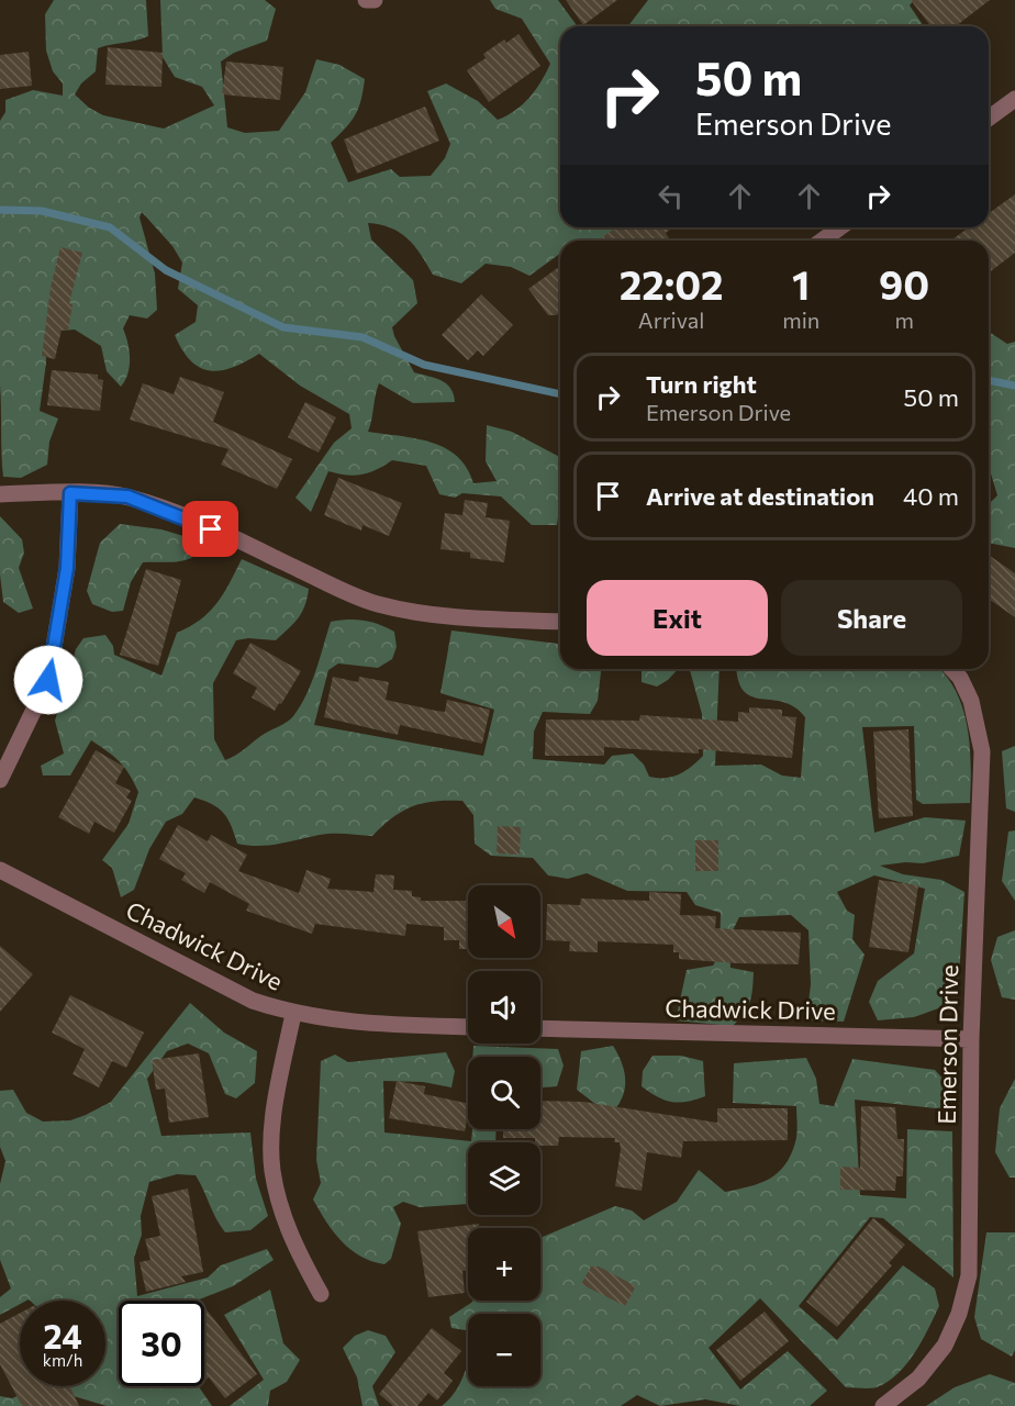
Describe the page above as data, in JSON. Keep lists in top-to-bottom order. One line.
{"streets":{"street":["Chadwick Drive","Emerson Drive"]},"crossings":[["Chadwick Drive","Emerson Drive"]],"north":"bottom right","page":{"turn":["50 m","Emerson Drive"],"eta":["22:02","Arrival","1","min","90","m"],"list":[{"name":"Turn right","note":"Emerson Drive","value":"50 m"},{"name":"Arrive at destination","value":"40 m"}],"buttons":["Exit","Share"],"map_buttons":["+","−"],"speed":"24 km/h","limit":"30"}}
